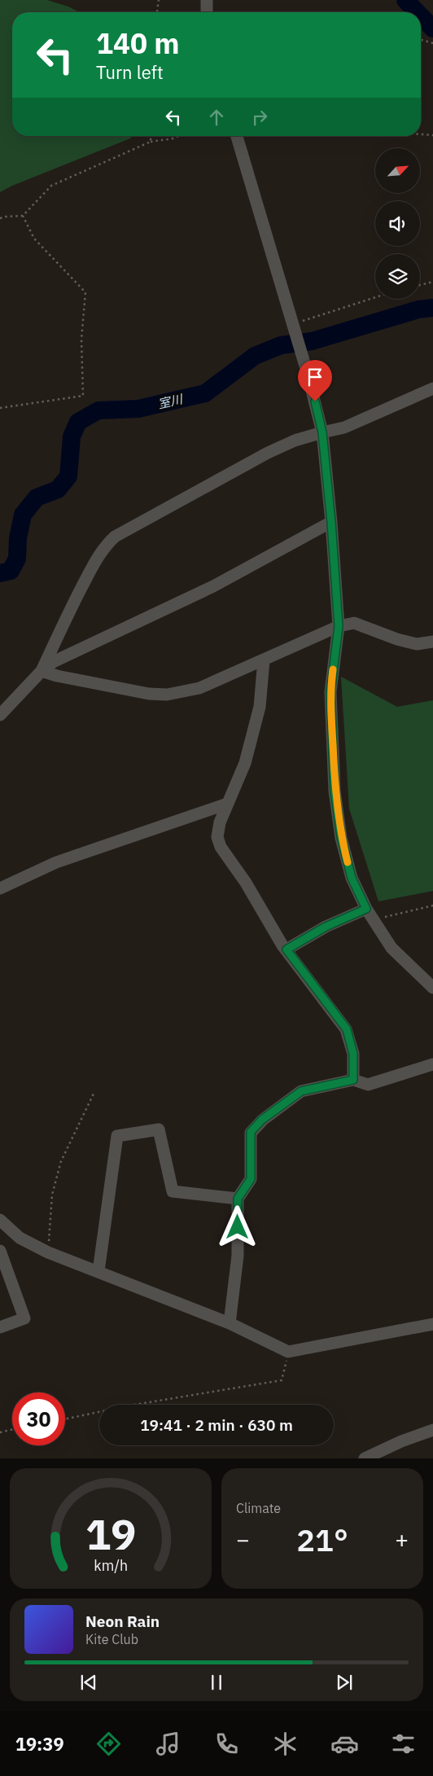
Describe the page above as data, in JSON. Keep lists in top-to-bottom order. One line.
{"water":["室川"],"north":"top right","page":{"turn":["140 m","Turn left"],"limit":"30","trip":"19:41 · 2 min · 630 m","tile":"Climate","heat":["−","21°","+"],"song":["Neon Rain","Kite Club"],"tabs":"19:39","gauge":["19","km/h"]}}
